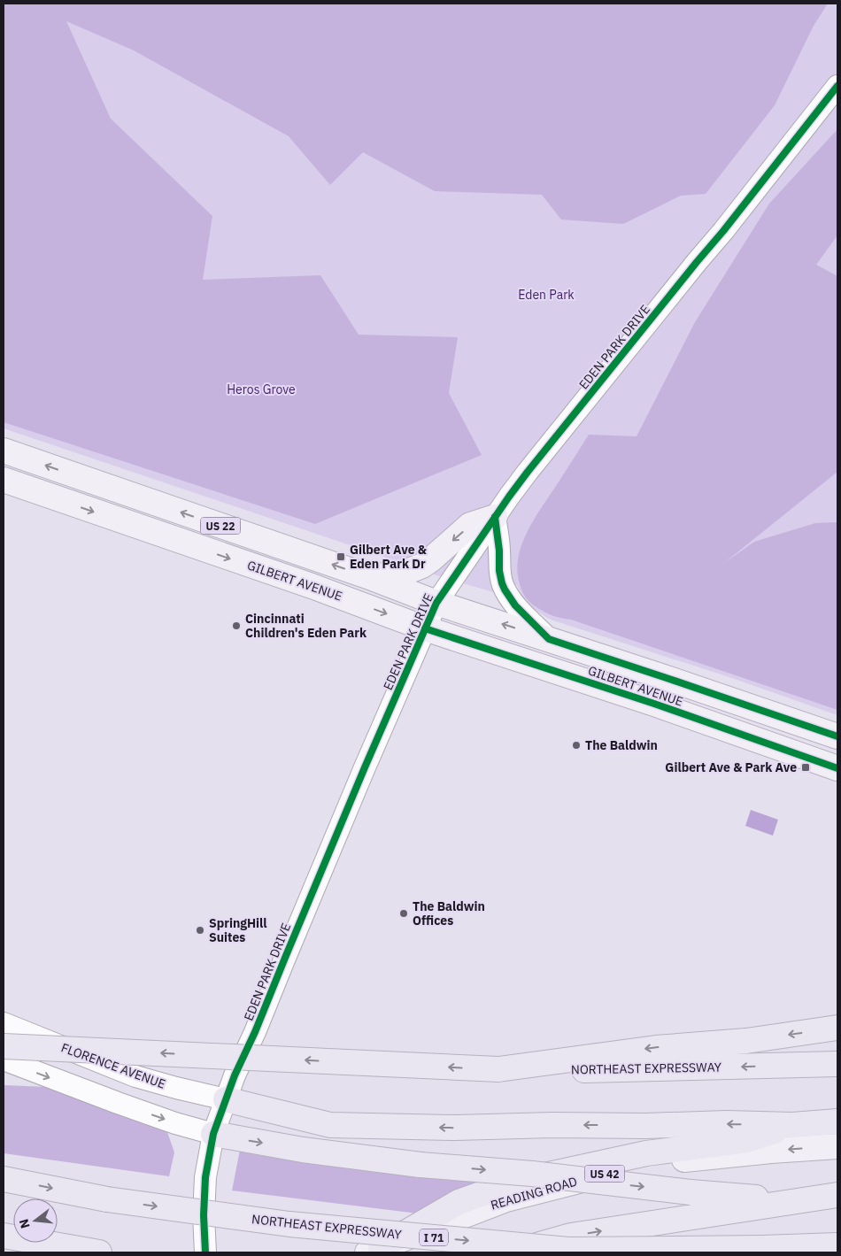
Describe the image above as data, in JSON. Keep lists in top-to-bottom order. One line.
{"streets":{"highway":["NORTHEAST EXPRESSWAY","I 71"],"main road":["US 22","GILBERT AVENUE","US 42","READING ROAD"],"street":["EDEN PARK DRIVE","FLORENCE AVENUE"]},"crossings":[["EDEN PARK DRIVE","GILBERT AVENUE"],["EDEN PARK DRIVE","FLORENCE AVENUE"]],"one_way":["READING ROAD"],"parks":["Eden Park","Heros Grove"],"places":{"transit":["Gilbert Ave & Eden Park Dr","Gilbert Ave & Park Ave"],"other":["Cincinnati Children's Eden Park","The Baldwin","The Baldwin Offices","SpringHill Suites"]},"north":"left"}
